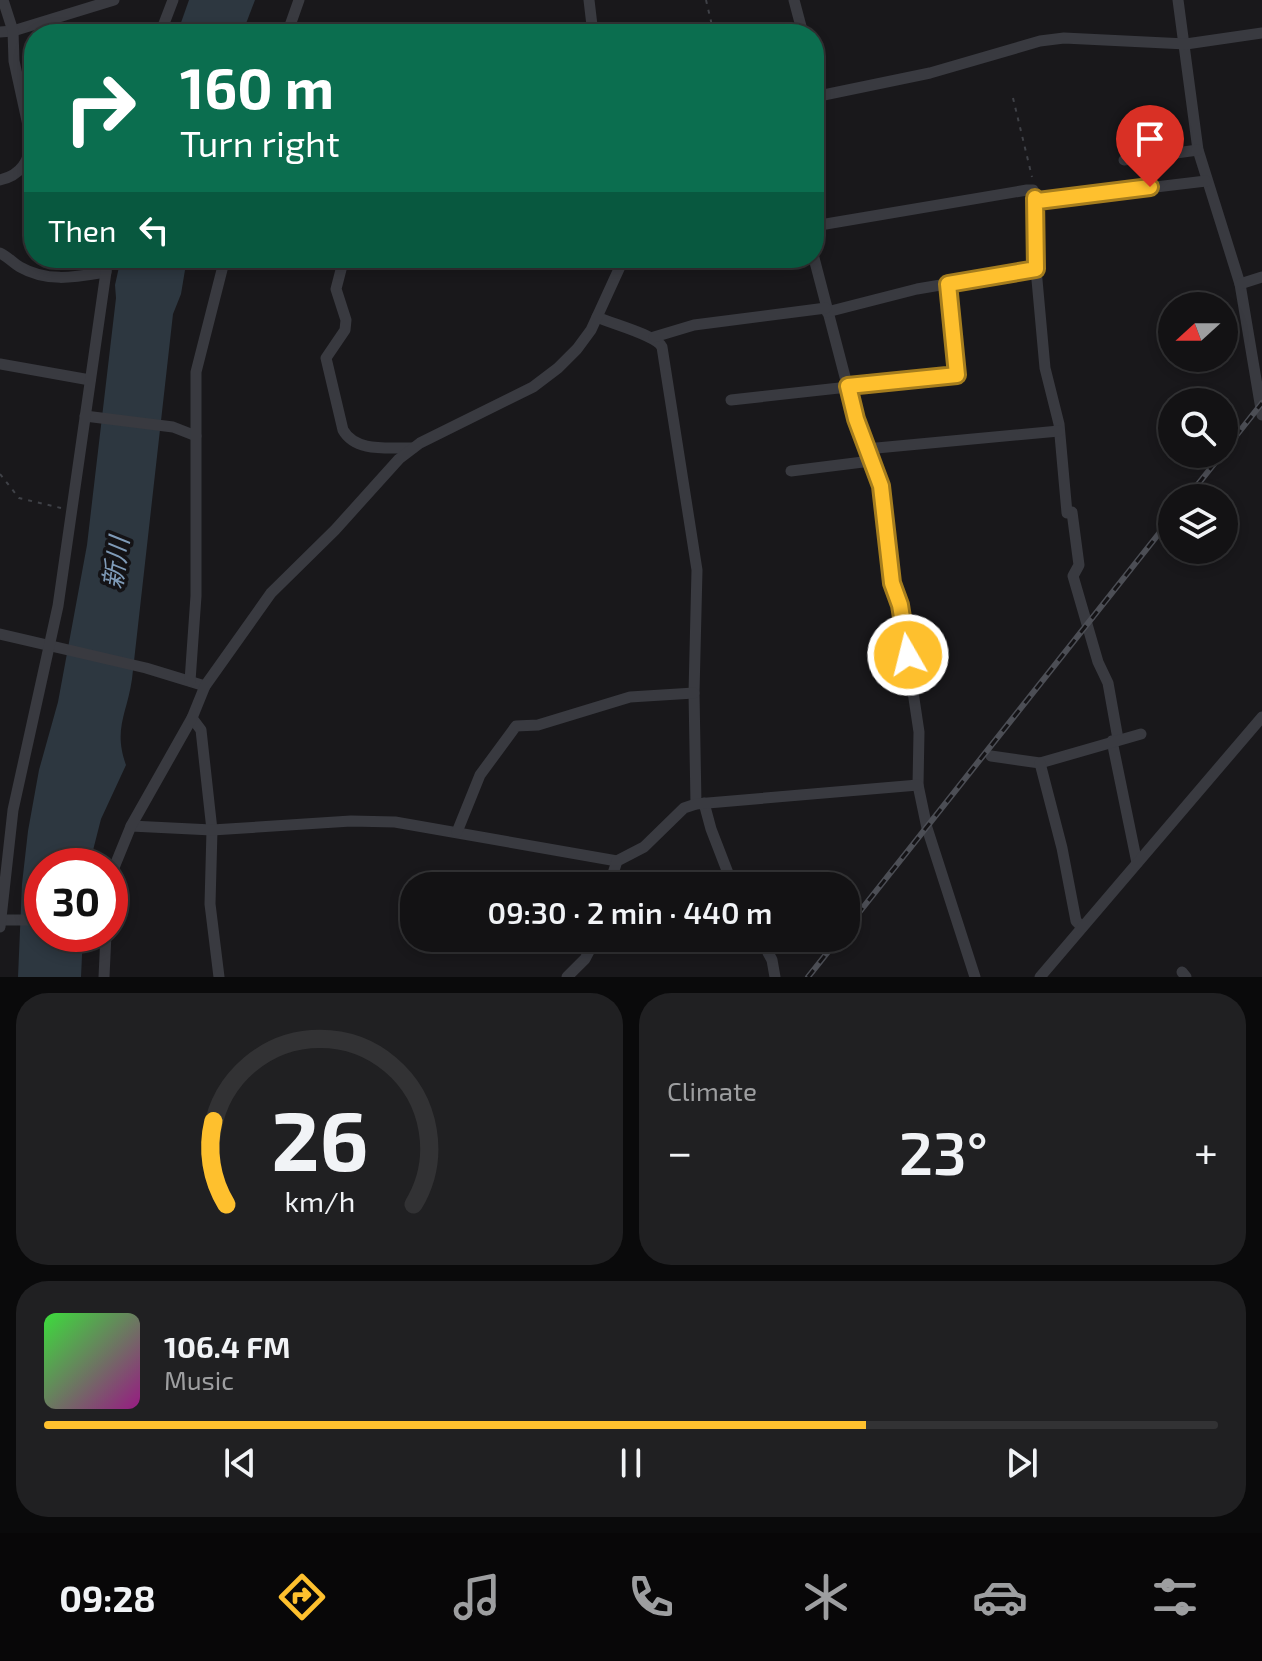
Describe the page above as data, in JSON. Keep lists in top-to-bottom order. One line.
{"water":["新川"],"north":"left","page":{"turn":["160 m","Turn right"],"then":"Then","limit":"30","trip":"09:30 · 2 min · 440 m","tile":"Climate","heat":["−","23°","+"],"song":["106.4 FM","Music"],"tabs":"09:28","gauge":["26","km/h"]}}
